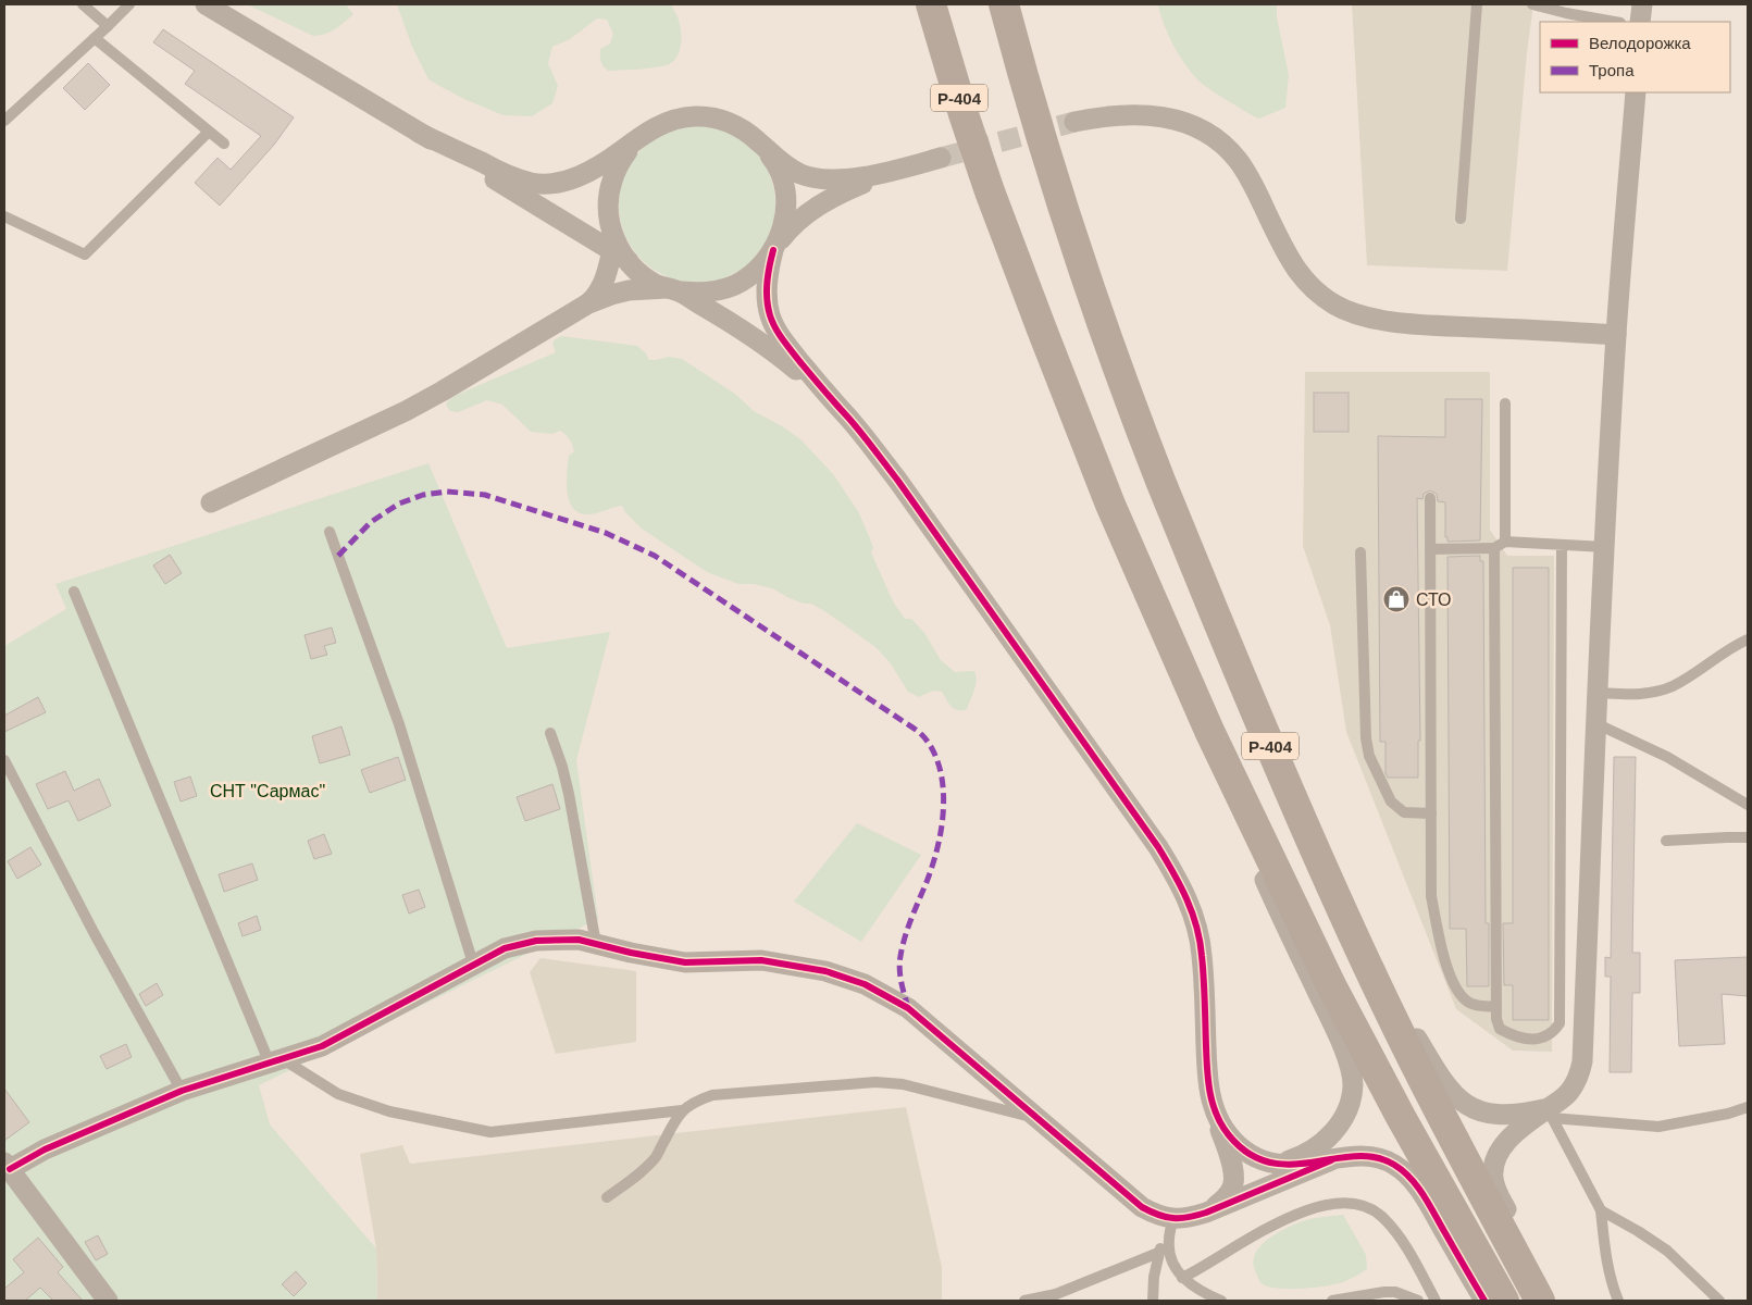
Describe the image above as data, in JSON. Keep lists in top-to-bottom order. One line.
{"streets":{"highway":["Р-404"]},"parks":["СНТ \"Сармас\""],"places":{"shop":["СТО"]},"legend":["Велодорожка","Тропа"]}
